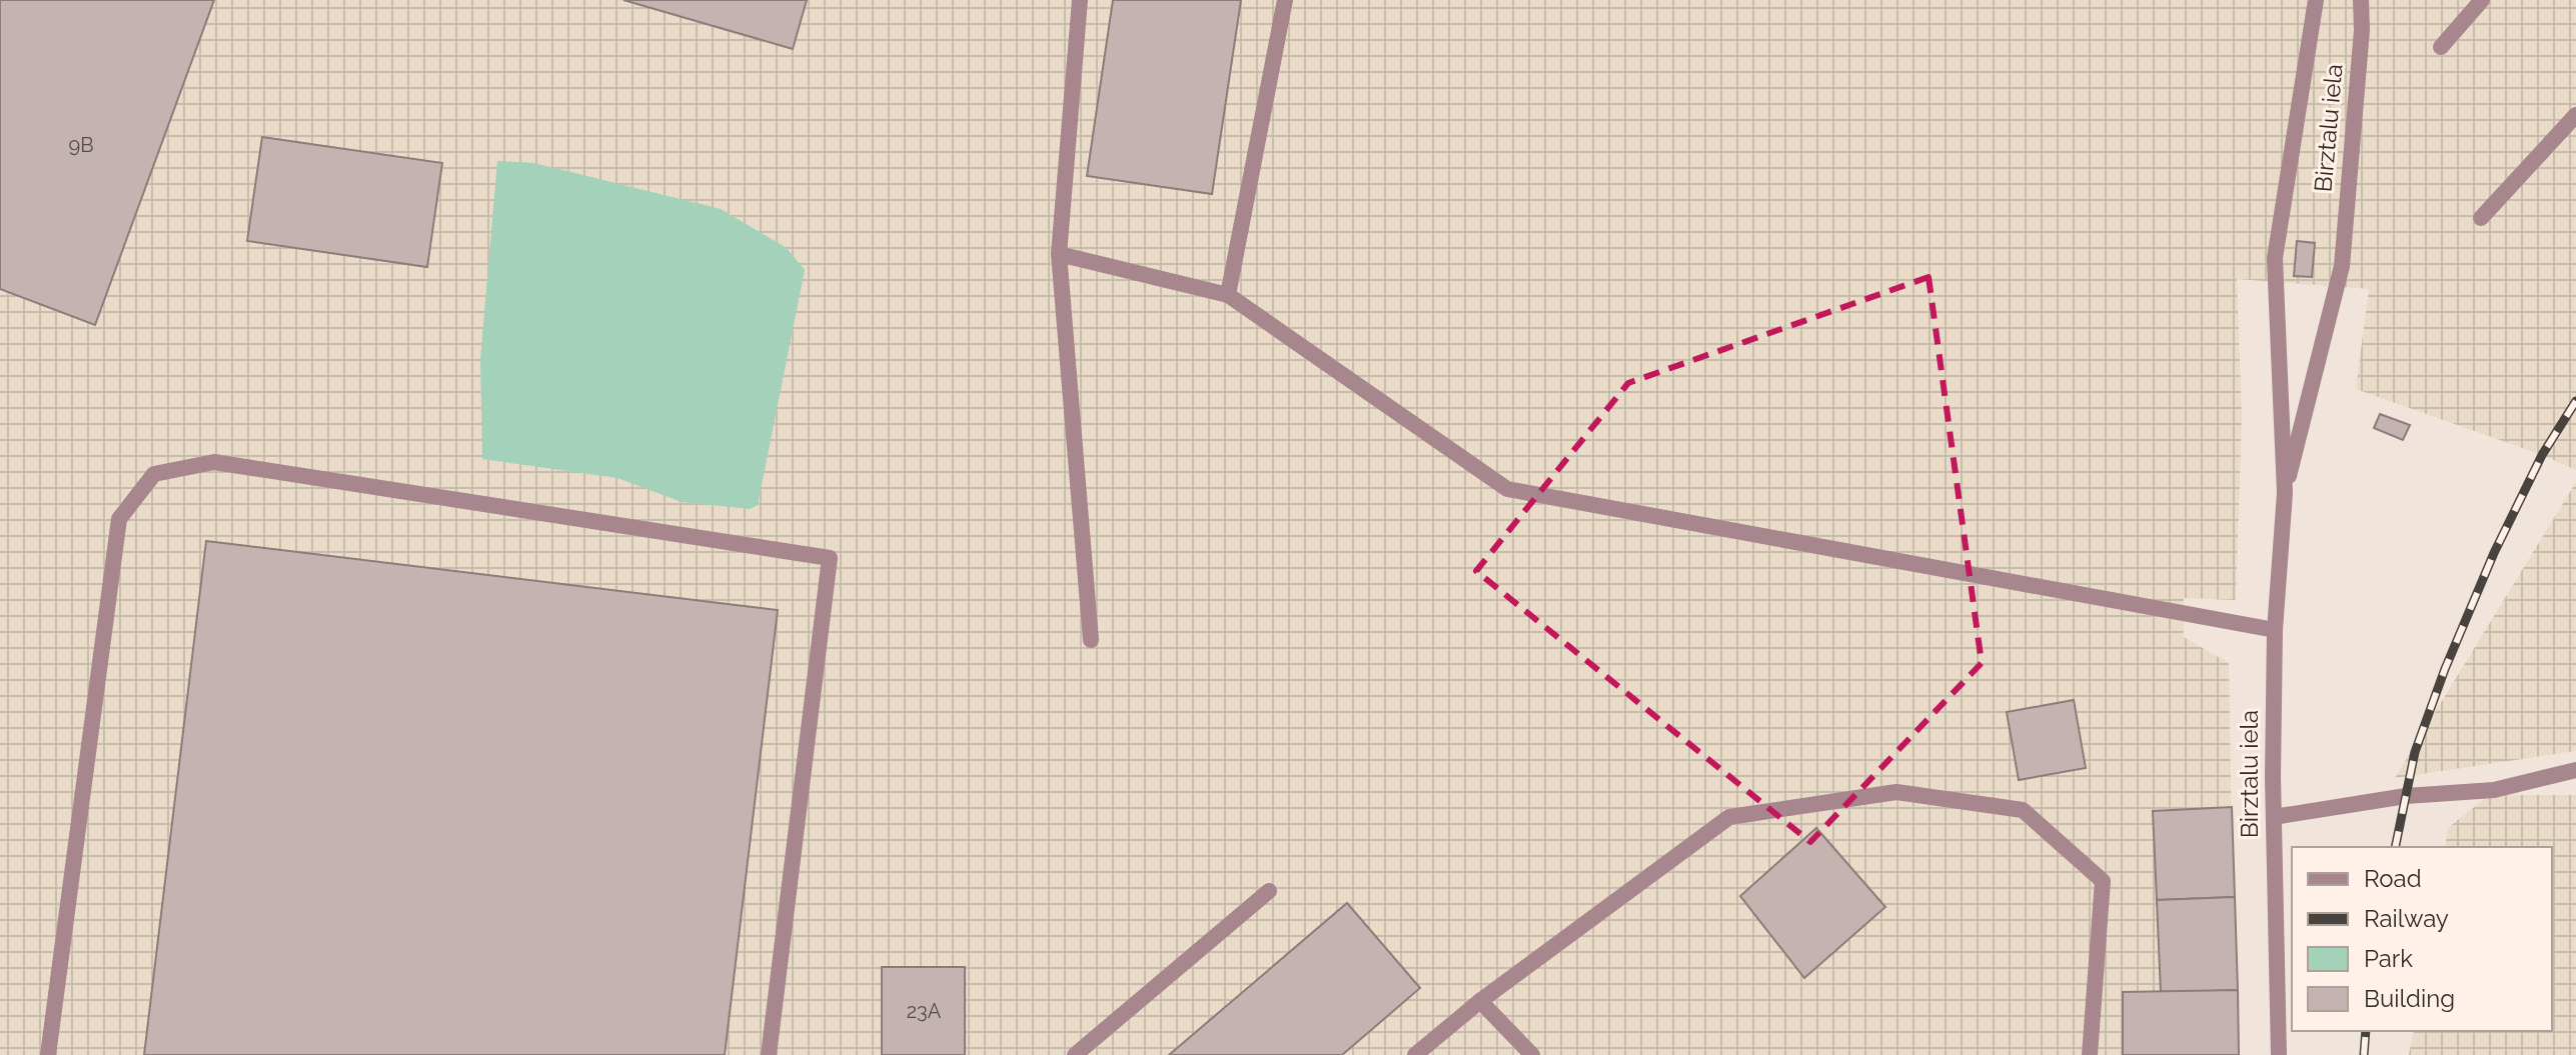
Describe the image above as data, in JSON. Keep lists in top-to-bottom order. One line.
{"streets":{"street":["Birztalu iela"]},"house_numbers":["9B","23A"],"legend":["Road","Railway","Park","Building"]}
